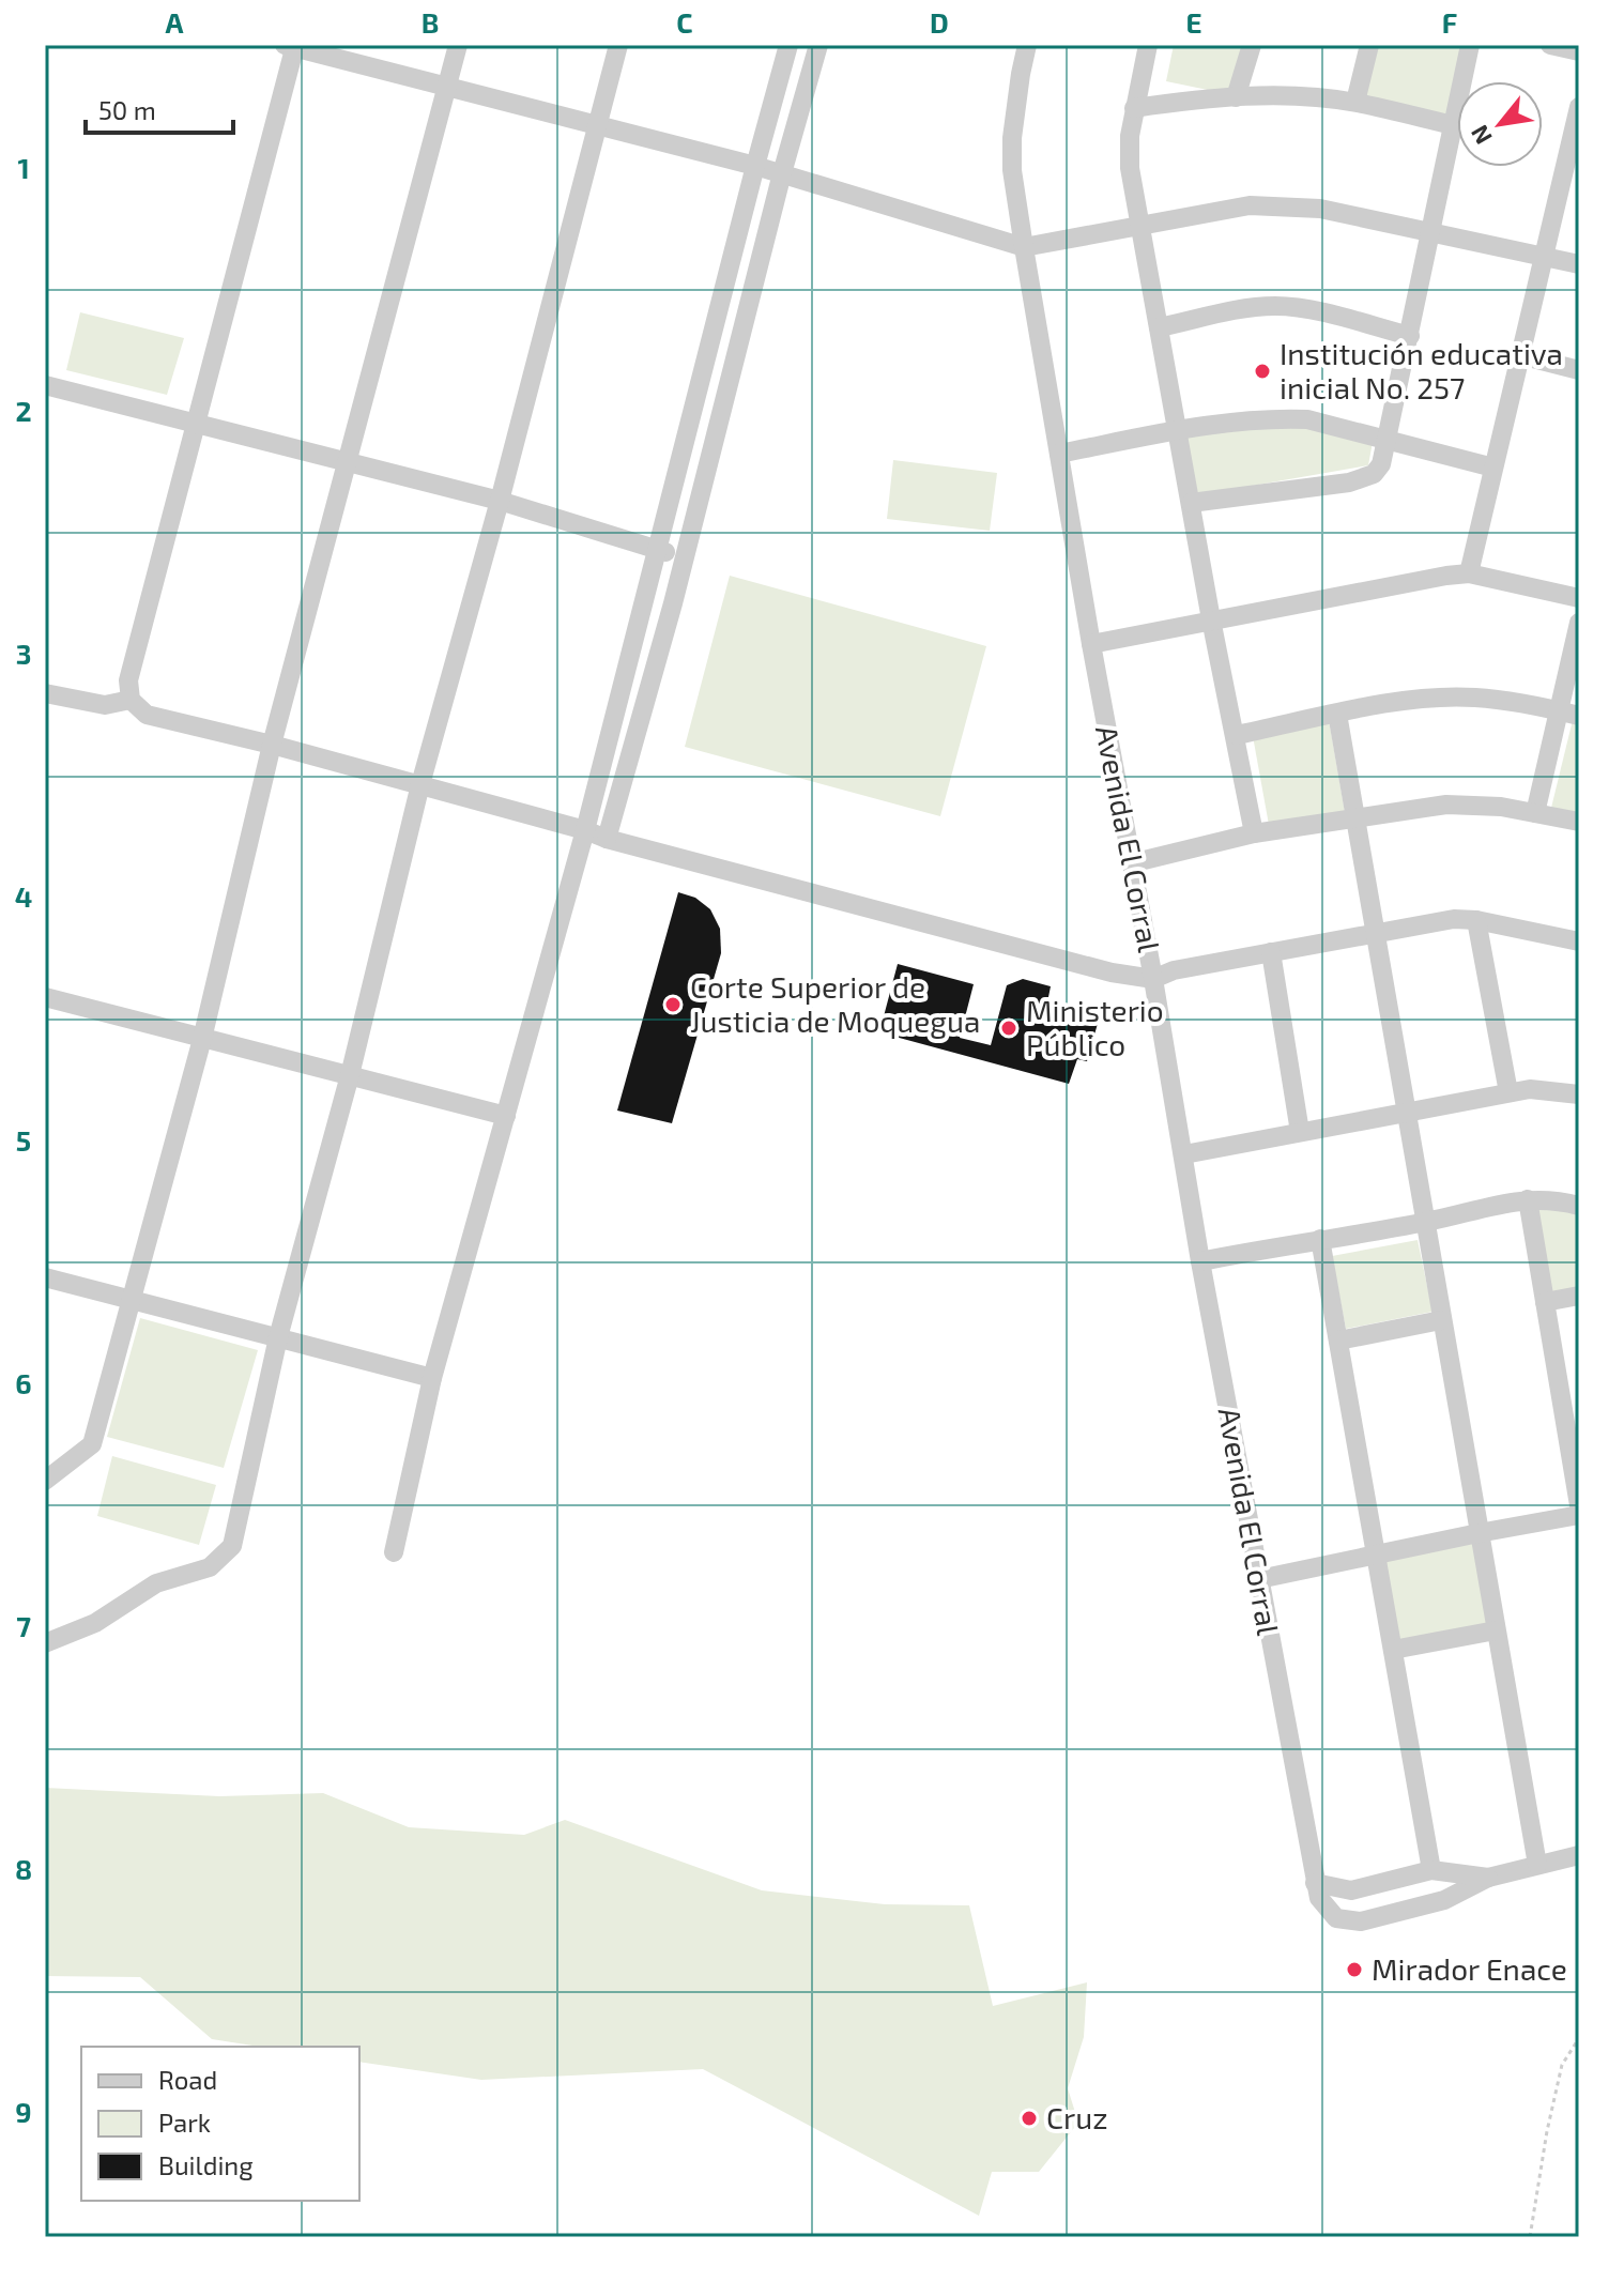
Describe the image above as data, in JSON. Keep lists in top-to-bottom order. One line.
{"streets":{"street":["Avenida El Corral"]},"places":["Institución educativa inicial No. 257","Corte Superior de Justicia de Moquegua","Ministerio Público","Mirador Enace","Cruz"],"legend":["Road","Park","Building"],"scale_bar":"50 m","north":"bottom left","grid":{"columns":["A","B","C","D","E","F"],"rows":["1","2","3","4","5","6","7","8","9"]}}
